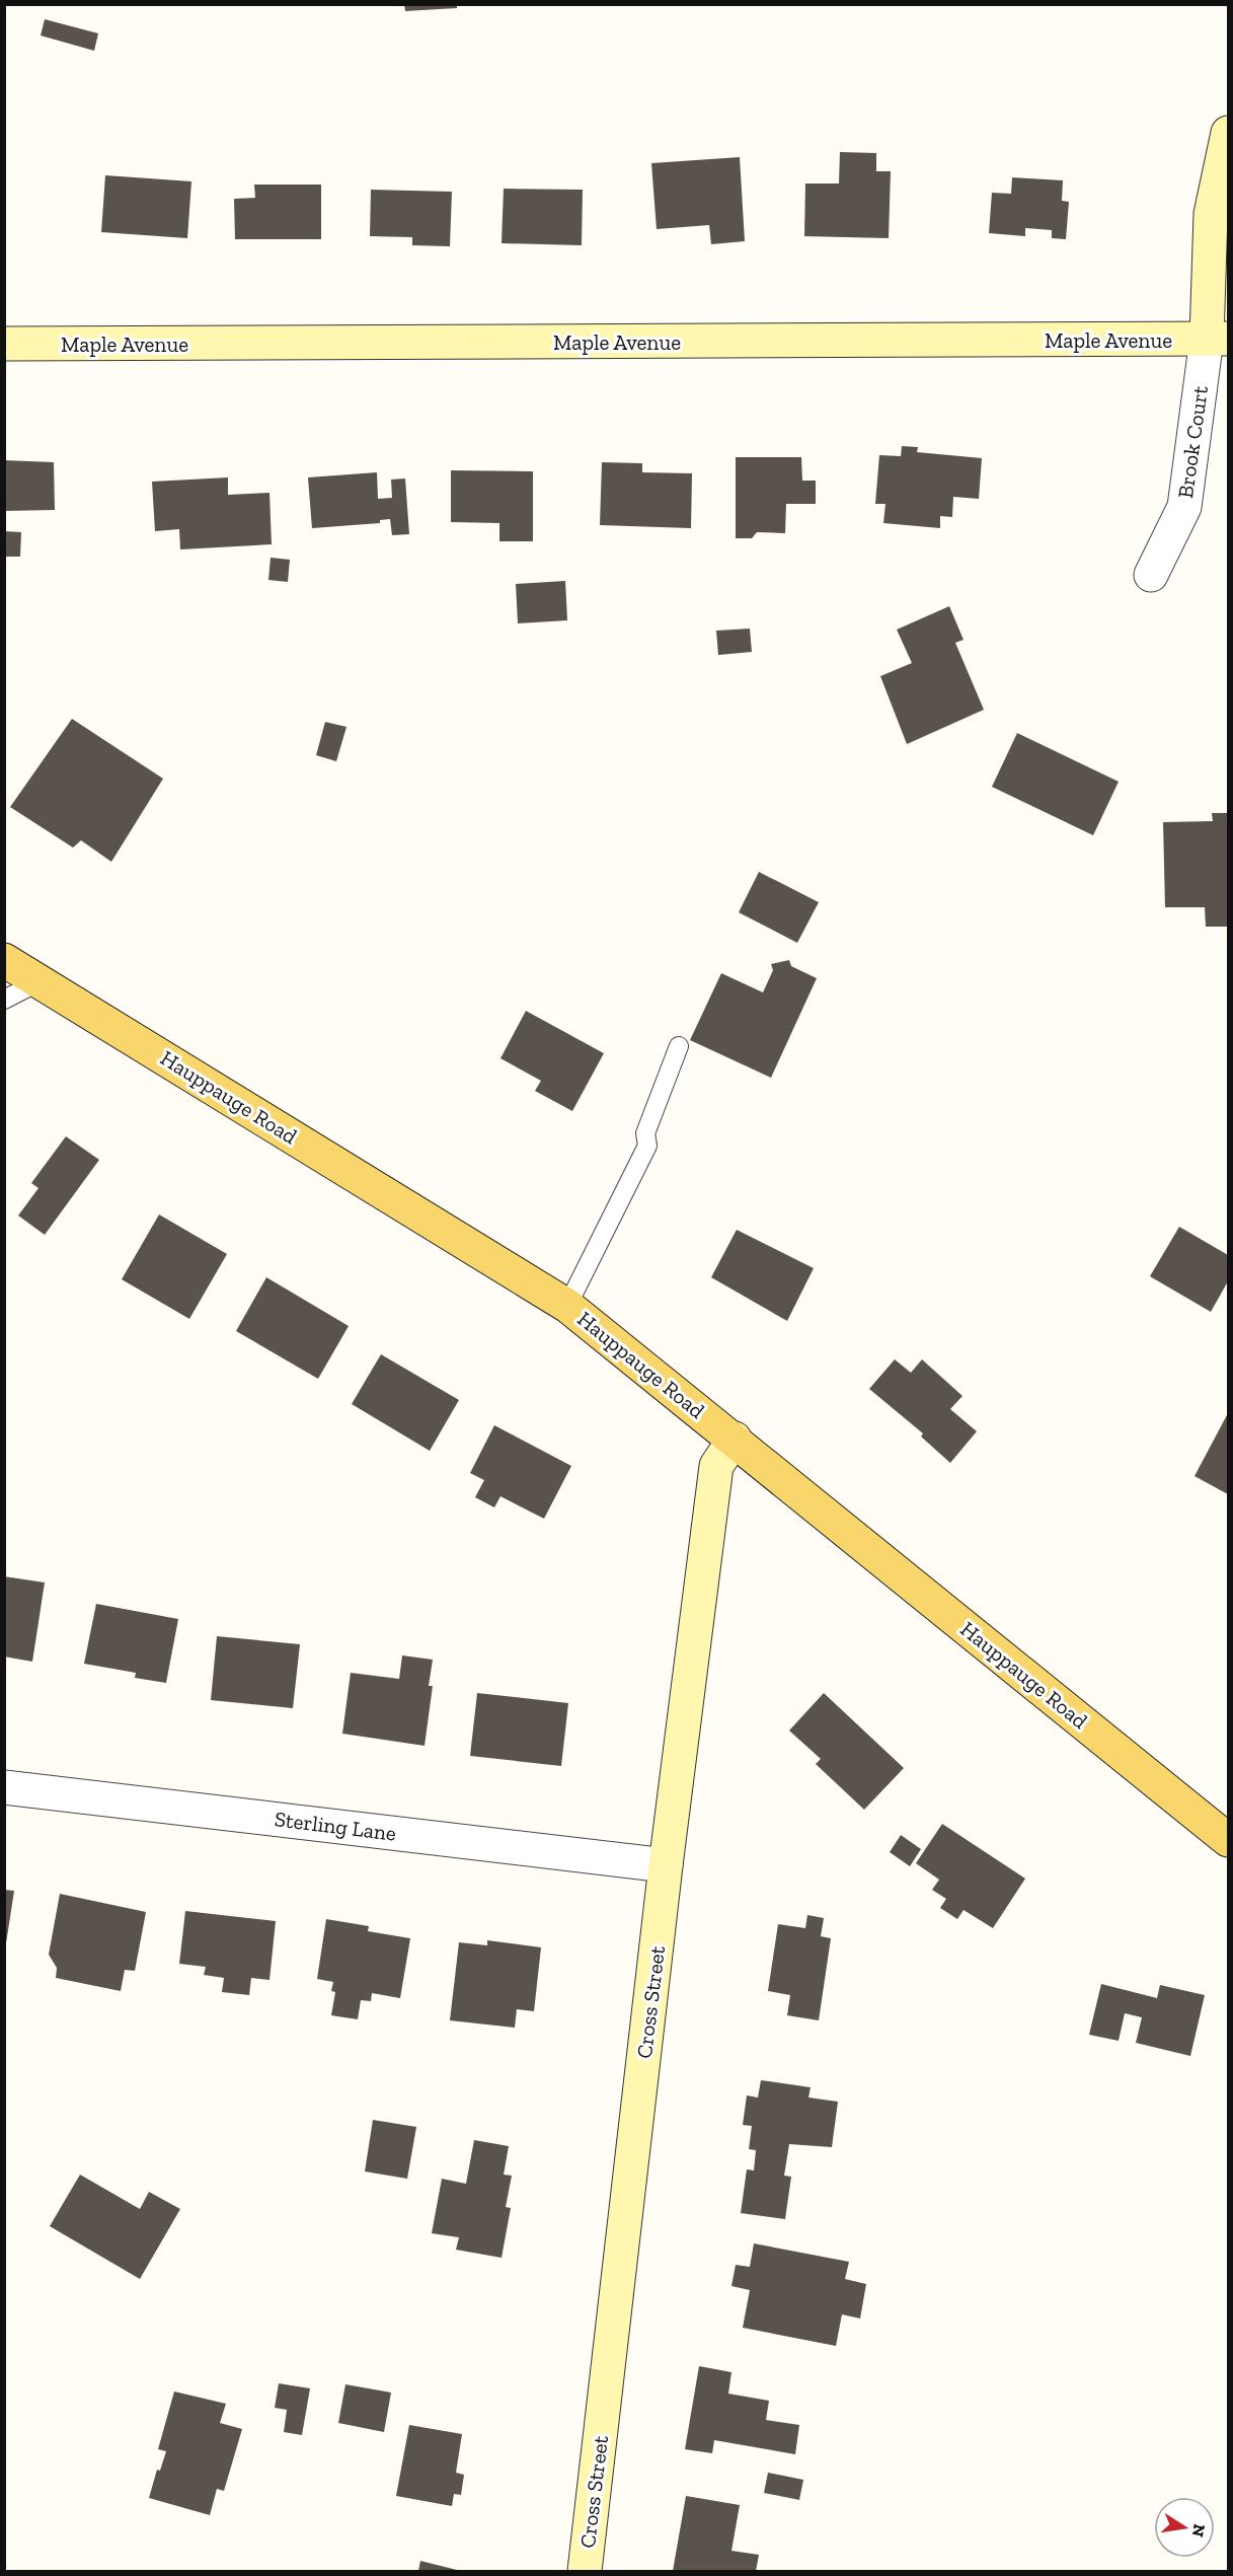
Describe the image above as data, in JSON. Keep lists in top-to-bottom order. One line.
{"streets":{"main road":["Hauppauge Road"],"street":["Maple Avenue","Brook Court","Sterling Lane","Cross Street"]},"crossings":[["Maple Avenue","Brook Court"],["Hauppauge Road","Cross Street"],["Sterling Lane","Cross Street"]],"north":"right"}
